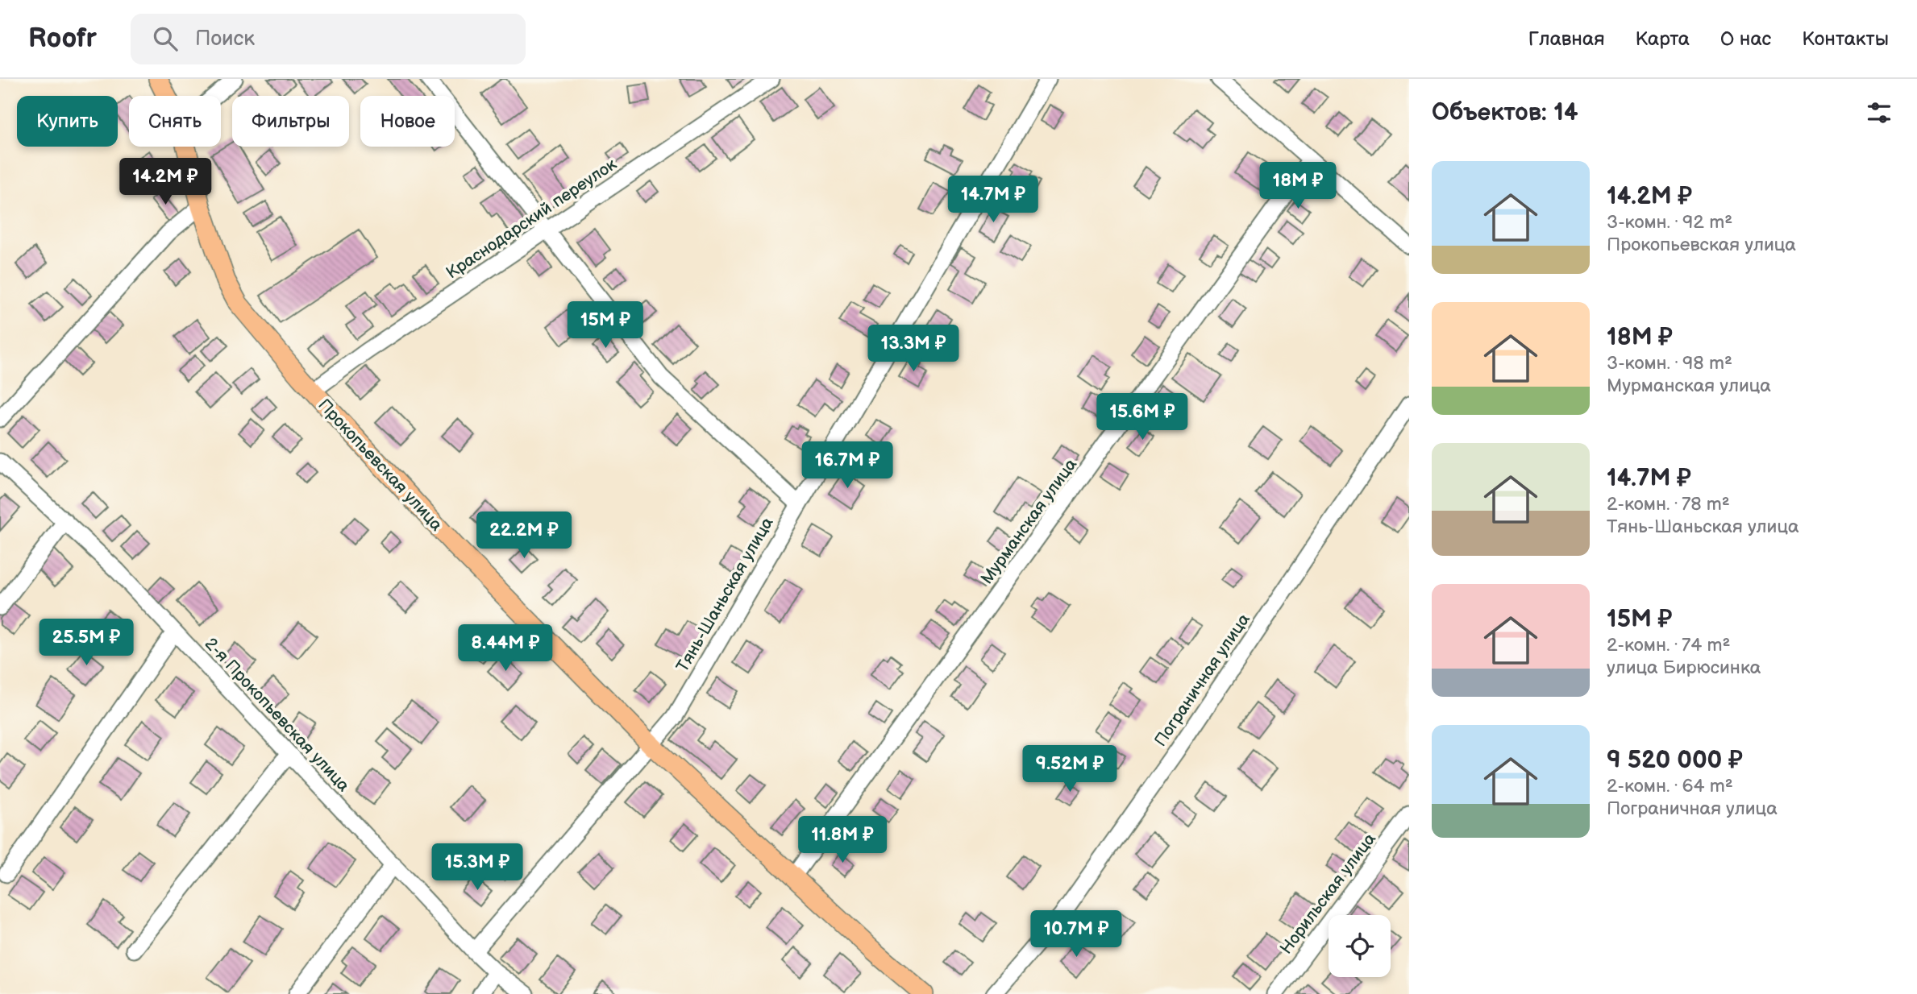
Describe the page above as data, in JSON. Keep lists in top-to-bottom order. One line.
{"streets":{"main road":["Прокопьевская улица"],"street":["Краснодарский переулок","Мурманская улица","Тянь-Шаньская улица","Пограничная улица","2-я Прокопьевская улица","Норильская улица"]},"crossings":[["Краснодарский переулок","Прокопьевская улица"],["Прокопьевская улица","Мурманская улица"],["Прокопьевская улица","Тянь-Шаньская улица"],["Тянь-Шаньская улица","2-я Прокопьевская улица"]],"page":{"header":"Roofr","search":"Поиск","nav":["Главная","Карта","О нас","Контакты"],"heading":"Объектов: 14","chip":["Купить","Снять","Фильтры","Новое"],"list":[{"name":"14.2M ₽","note":"3-комн. · 92 m² · Прокопьевская улица"},{"name":"18M ₽","note":"3-комн. · 98 m² · Мурманская улица"},{"name":"14.7M ₽","note":"2-комн. · 78 m² · Тянь-Шаньская улица"},{"name":"15M ₽","note":"2-комн. · 74 m² · улица Бирюсинка"},{"name":"9 520 000 ₽","note":"2-комн. · 64 m² · Пограничная улица"}],"price":["14.2M ₽","18M ₽","14.7M ₽","15M ₽","13.3M ₽","15.6M ₽","16.7M ₽","22.2M ₽","25.5M ₽","8.44M ₽","9.52M ₽","11.8M ₽","15.3M ₽","10.7M ₽"]}}
